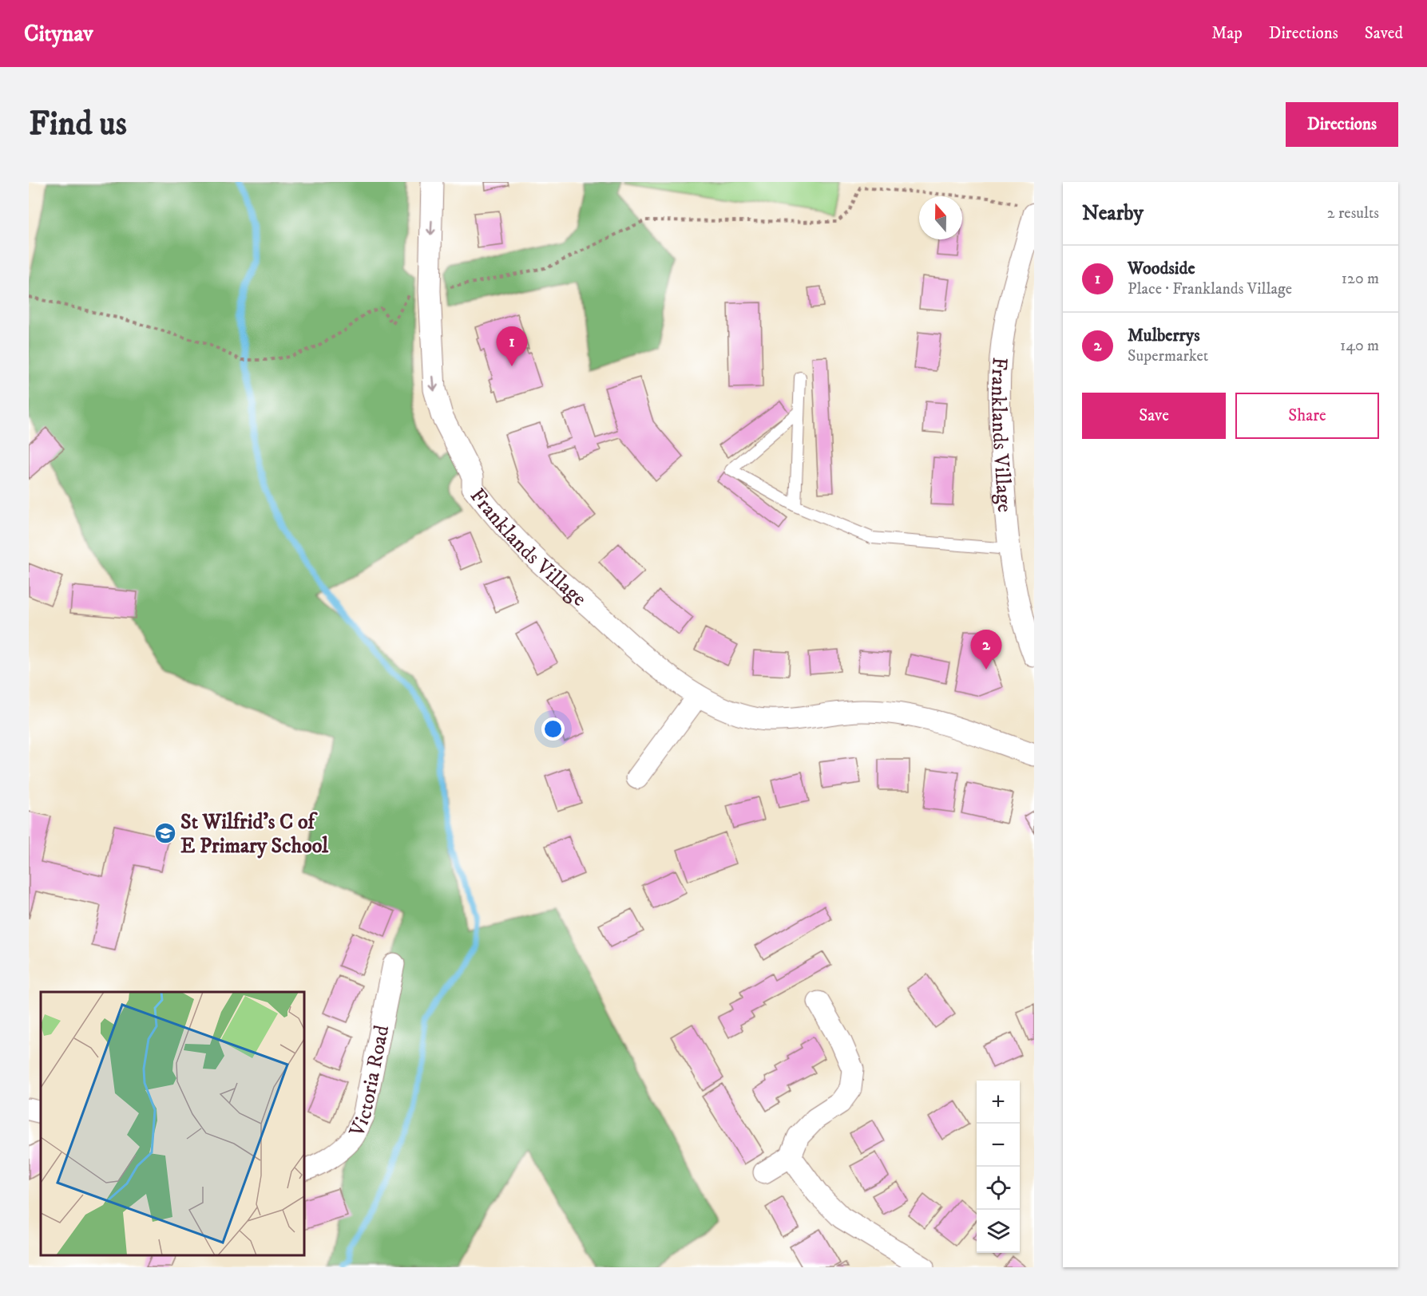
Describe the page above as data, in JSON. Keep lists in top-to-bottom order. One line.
{"streets":{"street":["Franklands Village","Victoria Road"]},"one_way":["Franklands Village"],"places":{"school or university":["St Wilfrid's C of E Primary School"]},"north":"top","page":{"header":"Citynav","nav":["Map","Directions","Saved"],"buttons":["Directions",["Save","Share"]],"title":"Find us","heading":["Nearby","2 results"],"list":[{"mark":"1","name":"Woodside","note":"Place · Franklands Village","value":"120 m"},{"mark":"2","name":"Mulberrys","note":"Supermarket","value":"140 m"}],"pins":["1","2"],"map_buttons":["+","−"]}}
